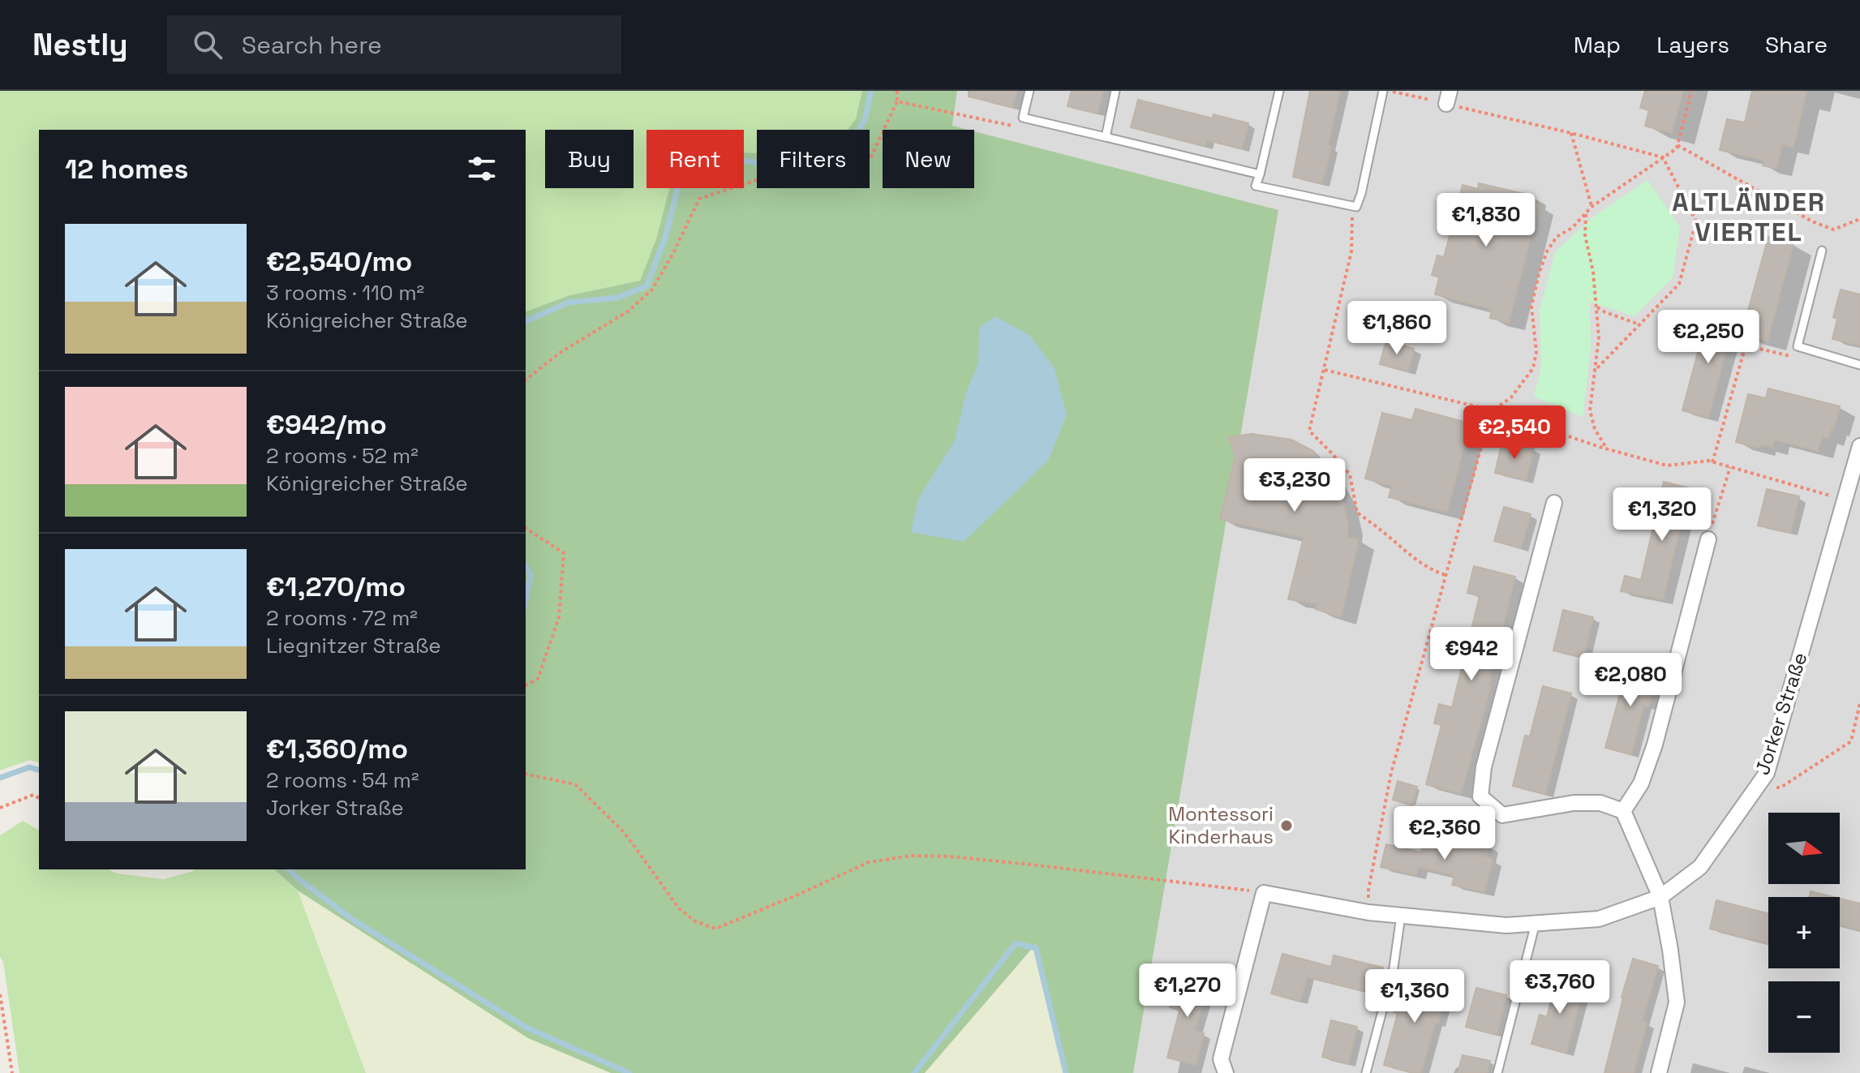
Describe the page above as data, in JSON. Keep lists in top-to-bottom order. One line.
{"streets":{"street":["Jorker Straße"]},"districts":["ALTLÄNDER VIERTEL"],"places":["Montessori Kinderhaus"],"north":"right","page":{"header":"Nestly","search":"Search here","nav":["Map","Layers","Share"],"chip":["Buy","Rent","Filters","New"],"heading":"12 homes","price":["€1,830","€1,860","€2,250","€2,540","€3,230","€1,320","€942","€2,080","€2,360","€3,760","€1,270","€1,360"],"list":[{"name":"€2,540/mo","note":"3 rooms · 110 m² · Königreicher Straße"},{"name":"€942/mo","note":"2 rooms · 52 m² · Königreicher Straße"},{"name":"€1,270/mo","note":"2 rooms · 72 m² · Liegnitzer Straße"},{"name":"€1,360/mo","note":"2 rooms · 54 m² · Jorker Straße"}],"map_buttons":["+","−"]}}
